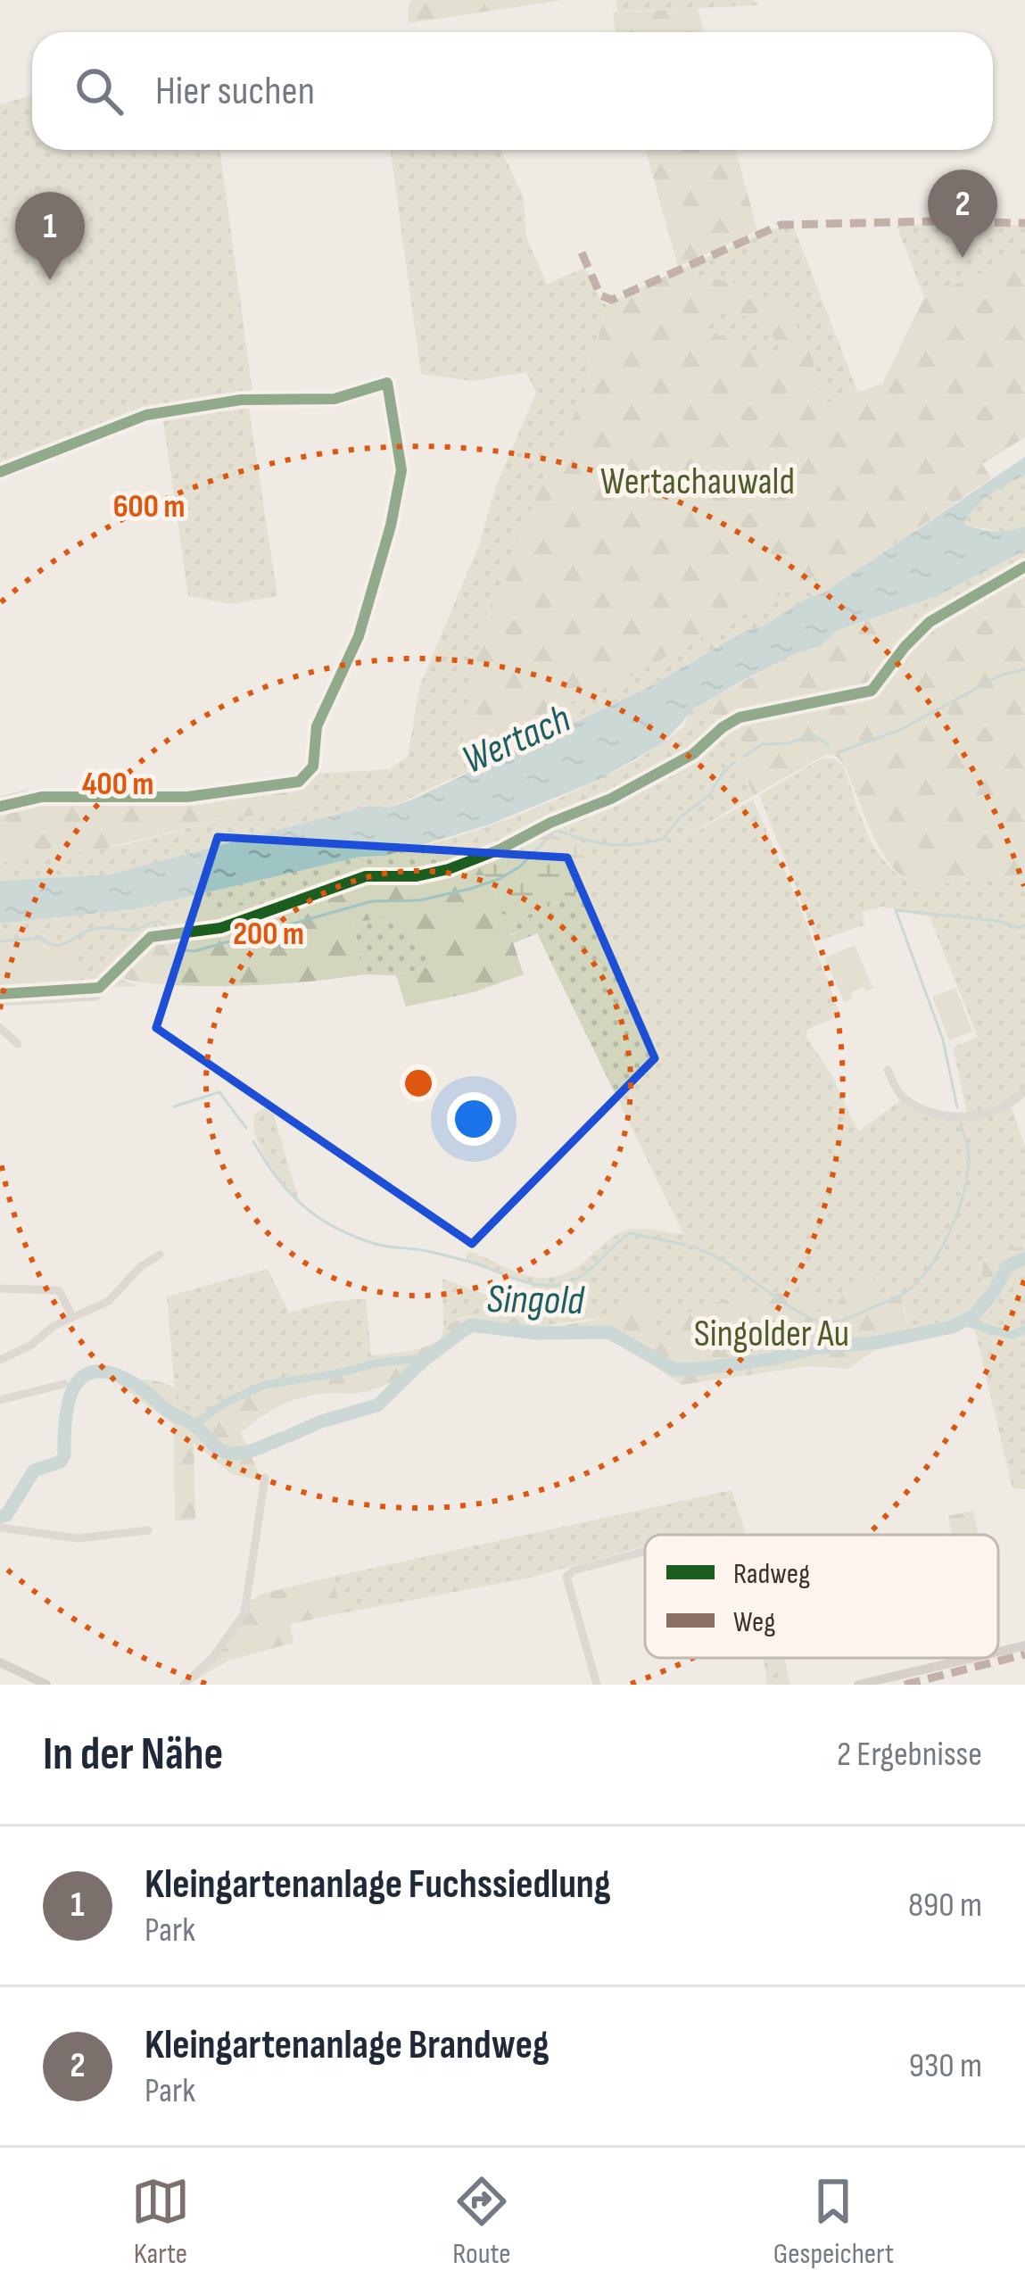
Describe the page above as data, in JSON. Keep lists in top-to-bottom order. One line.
{"water":["Wertach","Singold"],"parks":["Wertachauwald","Singolder Au"],"legend":["Radweg","Weg"],"page":{"search":"Hier suchen","pins":["2","1"],"heading":["In der Nähe","2 Ergebnisse"],"list":[{"mark":"1","name":"Kleingartenanlage Fuchssiedlung","note":"Park","value":"890 m"},{"mark":"2","name":"Kleingartenanlage Brandweg","note":"Park","value":"930 m"}],"nav":["Karte","Route","Gespeichert"]},"rings":["600 m","400 m","200 m"]}
